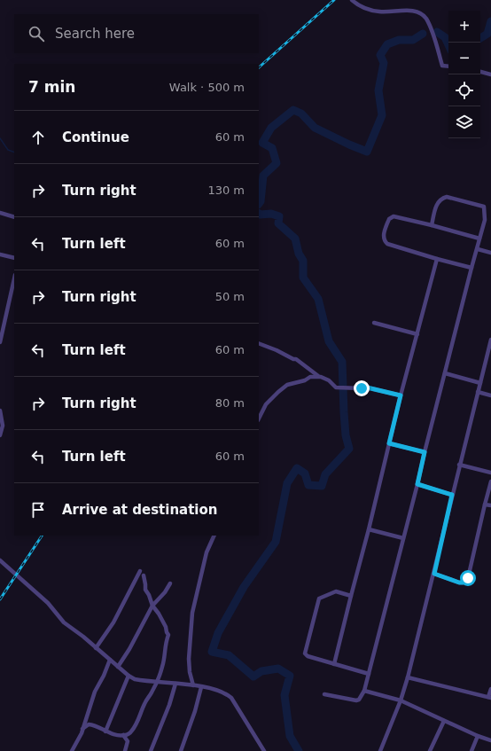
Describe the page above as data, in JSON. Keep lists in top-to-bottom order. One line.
{"page":{"map_buttons":["+","−"],"search":"Search here","heading":["7 min","Walk · 500 m"],"list":[["Continue","60 m"],["Turn right","130 m"],["Turn left","60 m"],["Turn right","50 m"],["Turn left","60 m"],["Turn right","80 m"],["Turn left","60 m"],"Arrive at destination"]}}
